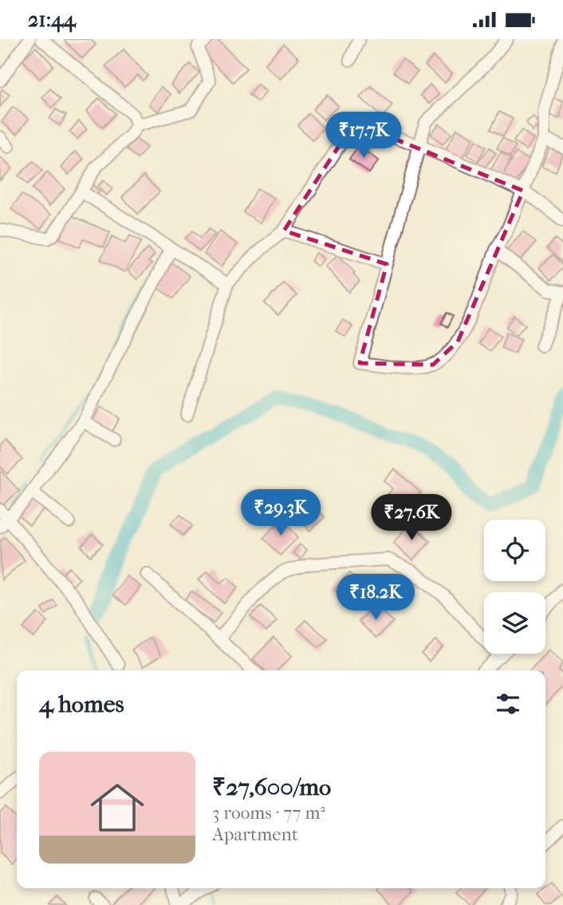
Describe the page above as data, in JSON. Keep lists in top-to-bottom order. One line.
{"page":{"status":"21:44","price":["₹17.7K","₹29.3K","₹27.6K","₹18.2K"],"heading":"4 homes","list":[{"name":"₹27,600/mo","note":"3 rooms · 77 m² · Apartment"}]}}
